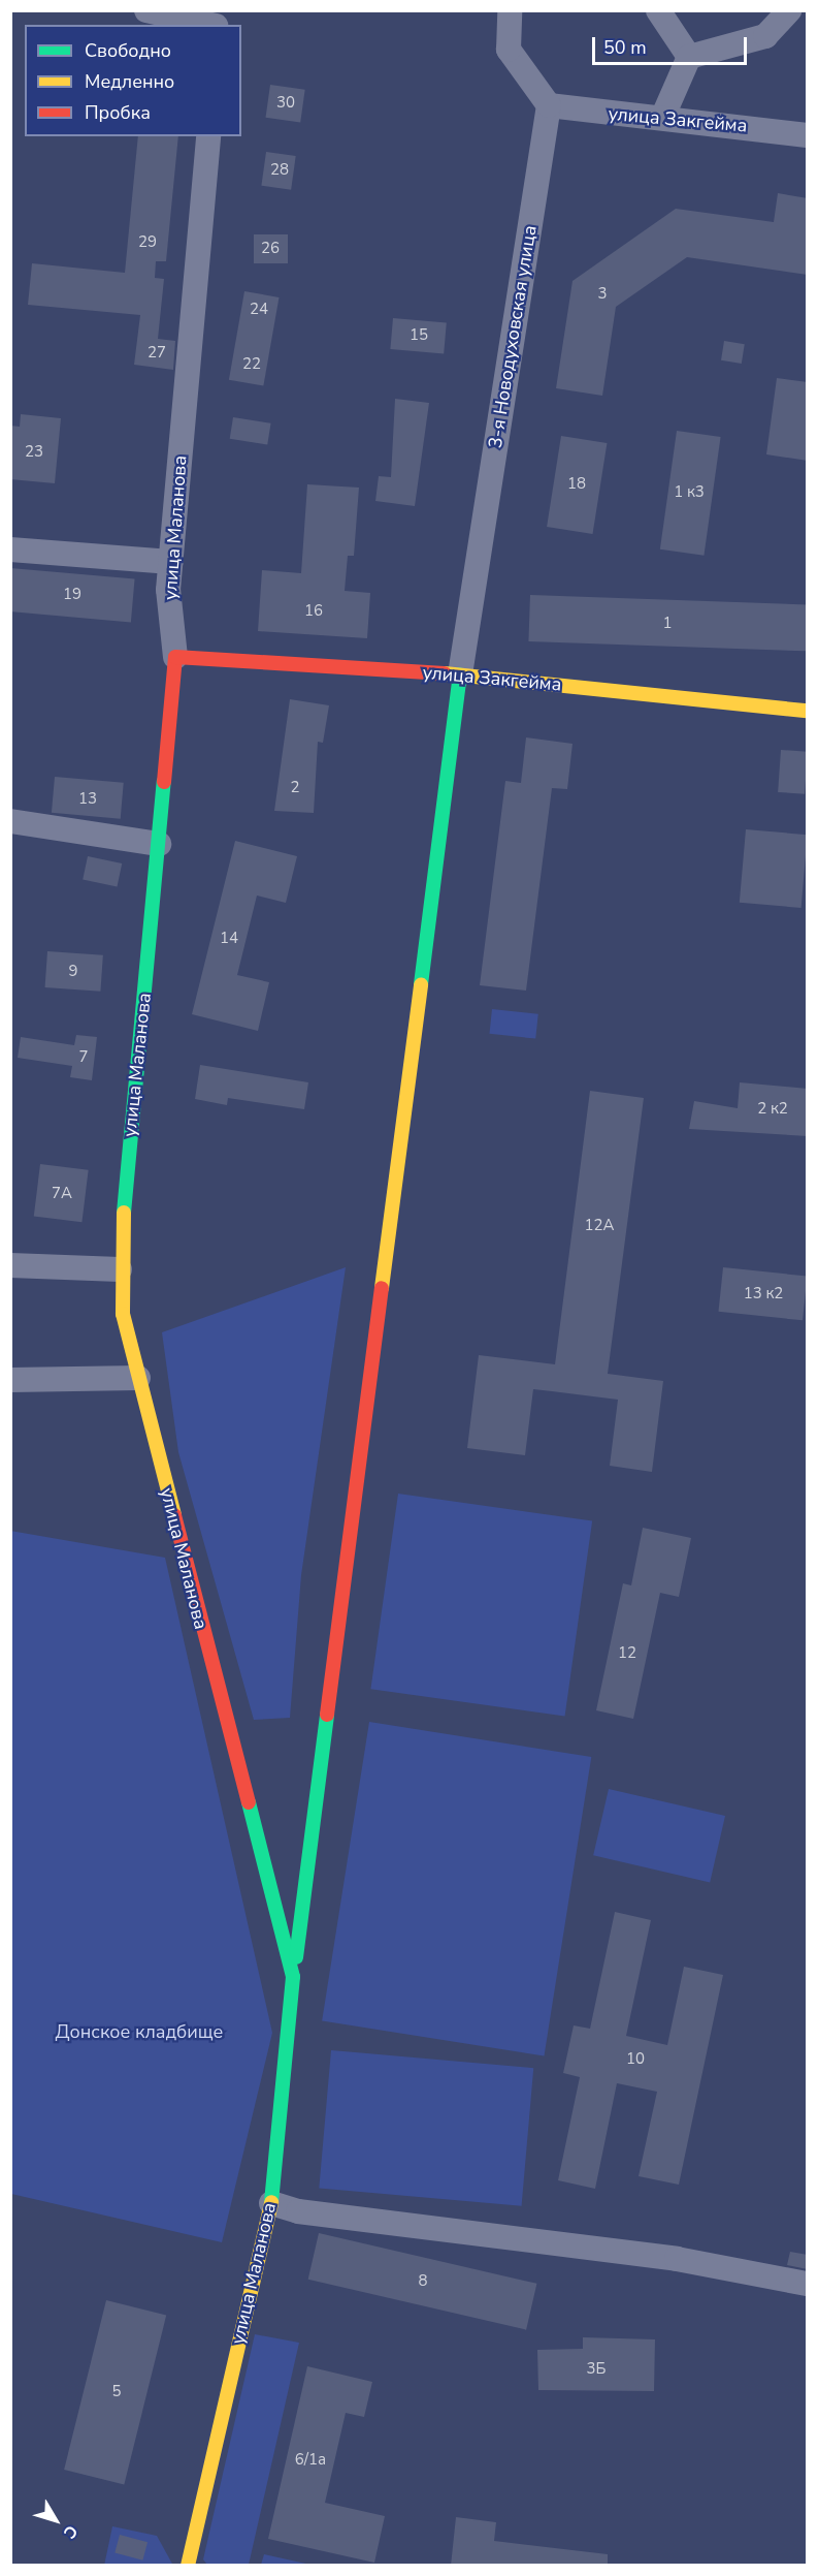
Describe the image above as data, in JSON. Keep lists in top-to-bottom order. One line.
{"streets":{"street":["улица Закгейма","3-я Новодуховская улица","улица Маланова"]},"crossings":[["улица Закгейма","3-я Новодуховская улица"],["улица Закгейма","улица Маланова"],["3-я Новодуховская улица","улица Маланова"]],"parks":["Донское кладбище"],"house_numbers":["30","28","29","26","3","24","15","27","22","23","18","1 к3","19","16","1","2","13","14","9","7","2 к2","7А","12А","13 к2","12","10","8","3Б","5","6/1а"],"legend":["Свободно","Медленно","Пробка"],"scale_bar":"50 m","north":"bottom right"}
